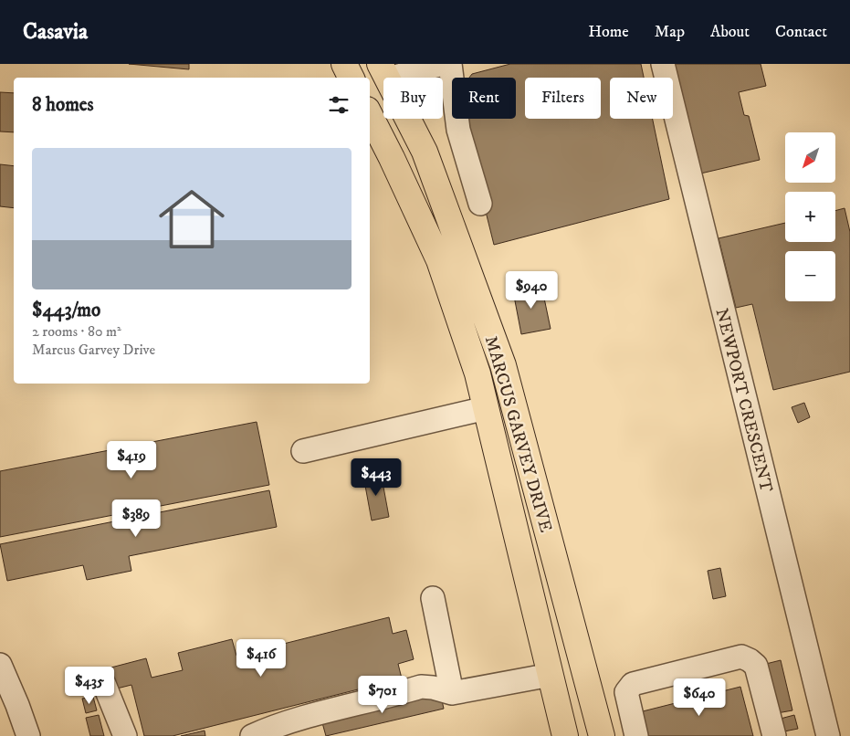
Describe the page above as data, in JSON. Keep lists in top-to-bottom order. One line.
{"streets":{"highway":["MARCUS GARVEY DRIVE"],"street":["NEWPORT CRESCENT"]},"north":"bottom left","page":{"header":"Casavia","nav":["Home","Map","About","Contact"],"chip":["Buy","Rent","Filters","New"],"heading":"8 homes","map_buttons":["+","−"],"list":[{"name":"$443/mo","note":"2 rooms · 80 m² · Marcus Garvey Drive"}],"price":["$940","$419","$443","$389","$416","$435","$701","$640"]}}
